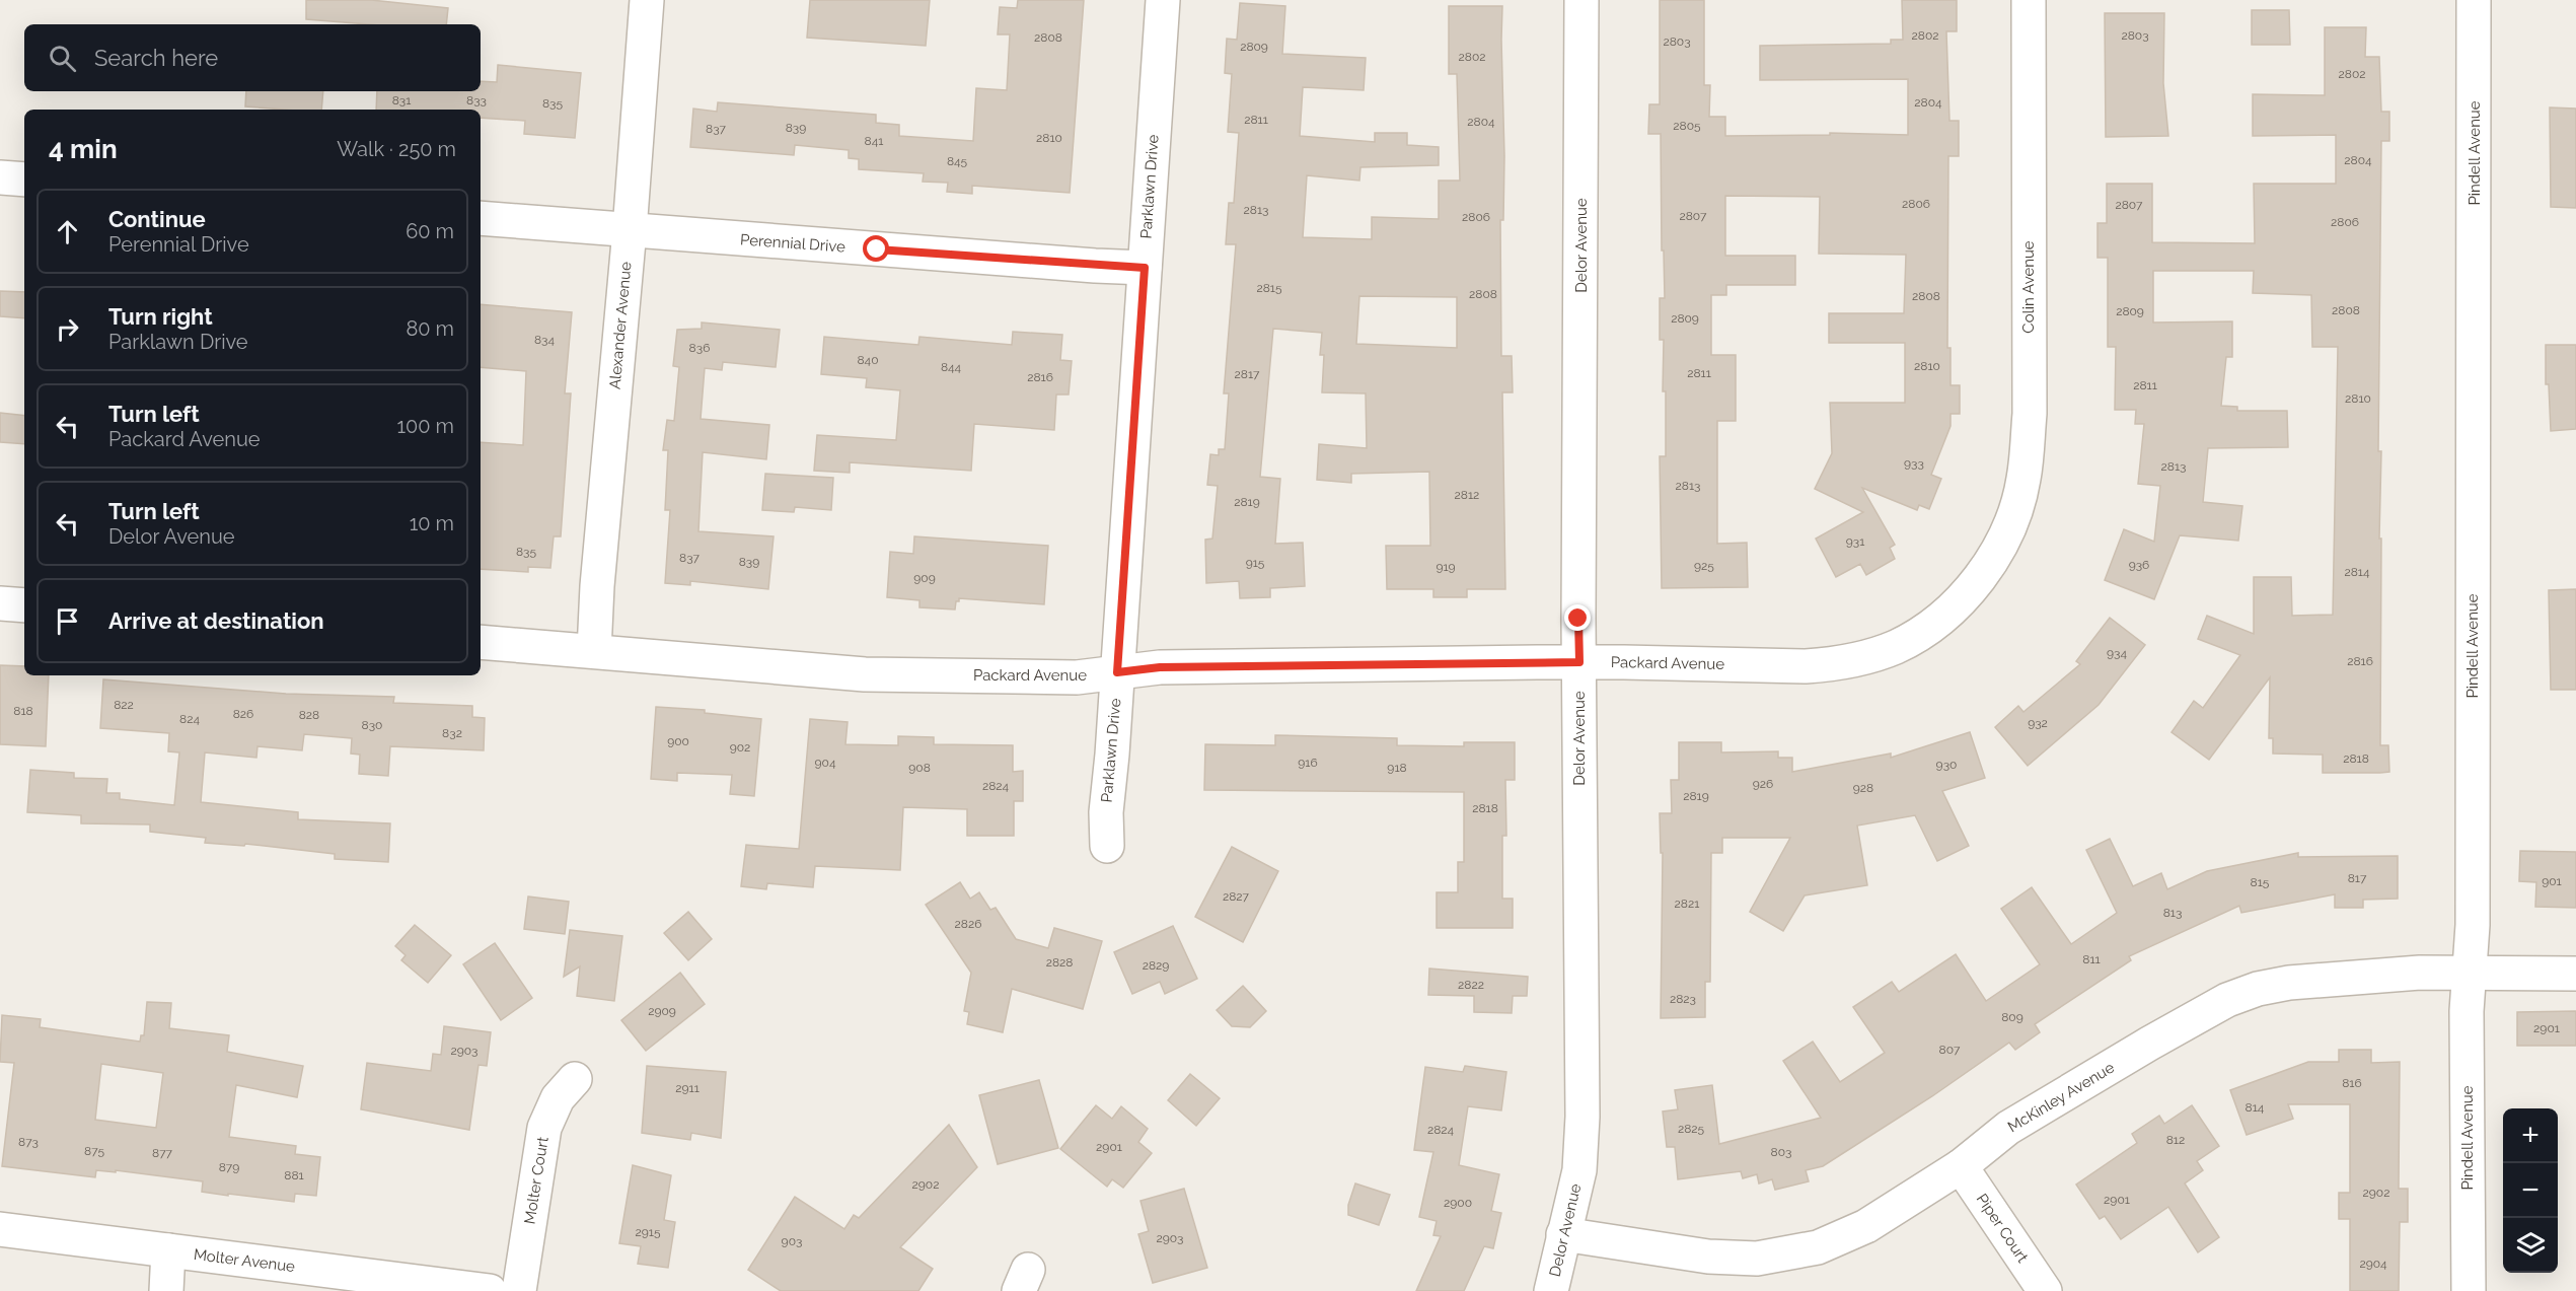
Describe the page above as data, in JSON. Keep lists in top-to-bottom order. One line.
{"streets":{"street":["Pindell Avenue","Parklawn Drive","Perennial Drive","Delor Avenue","Colin Avenue","Alexander Avenue","Packard Avenue","McKinley Avenue","Molter Court","Piper Court","Molter Avenue"]},"crossings":[["Pindell Avenue","McKinley Avenue"],["Parklawn Drive","Perennial Drive"],["Parklawn Drive","Packard Avenue"],["Perennial Drive","Alexander Avenue"],["Delor Avenue","Packard Avenue"],["Delor Avenue","McKinley Avenue"],["Colin Avenue","Packard Avenue"],["Alexander Avenue","Packard Avenue"],["McKinley Avenue","Piper Court"]],"house_numbers":["2802","2803","2808","2803","2809","2802","2802","831","833","2804","835","2811","2804","2805","839","837","2810","841","2804","845","2806","2807","2813","2807","2806","2806","2815","2808","2808","2808","2809","2809","834","836","840","2810","844","2811","2817","2816","2811","2810","933","2813","2813","2812","2819","931","835","837","839","915","936","925","919","2814","909","934","2816","822","818","826","828","824","932","830","832","900","902","2818","904","916","930","908","918","926","2824","928","2819","2818","817","901","815","2827","2821","813","2826","811","2828","2829","2822","2823","2909","809","2901","807","2903","816","2911","814","2825","2824","812","873","2901","875","803","877","879","881","2902","2902","2901","2900","2915","2903","903","2904"],"page":{"search":"Search here","heading":["4 min","Walk · 250 m"],"list":[["Continue","Perennial Drive","60 m"],["Turn right","Parklawn Drive","80 m"],["Turn left","Packard Avenue","100 m"],["Turn left","Delor Avenue","10 m"],"Arrive at destination"],"map_buttons":["+","−"]}}
